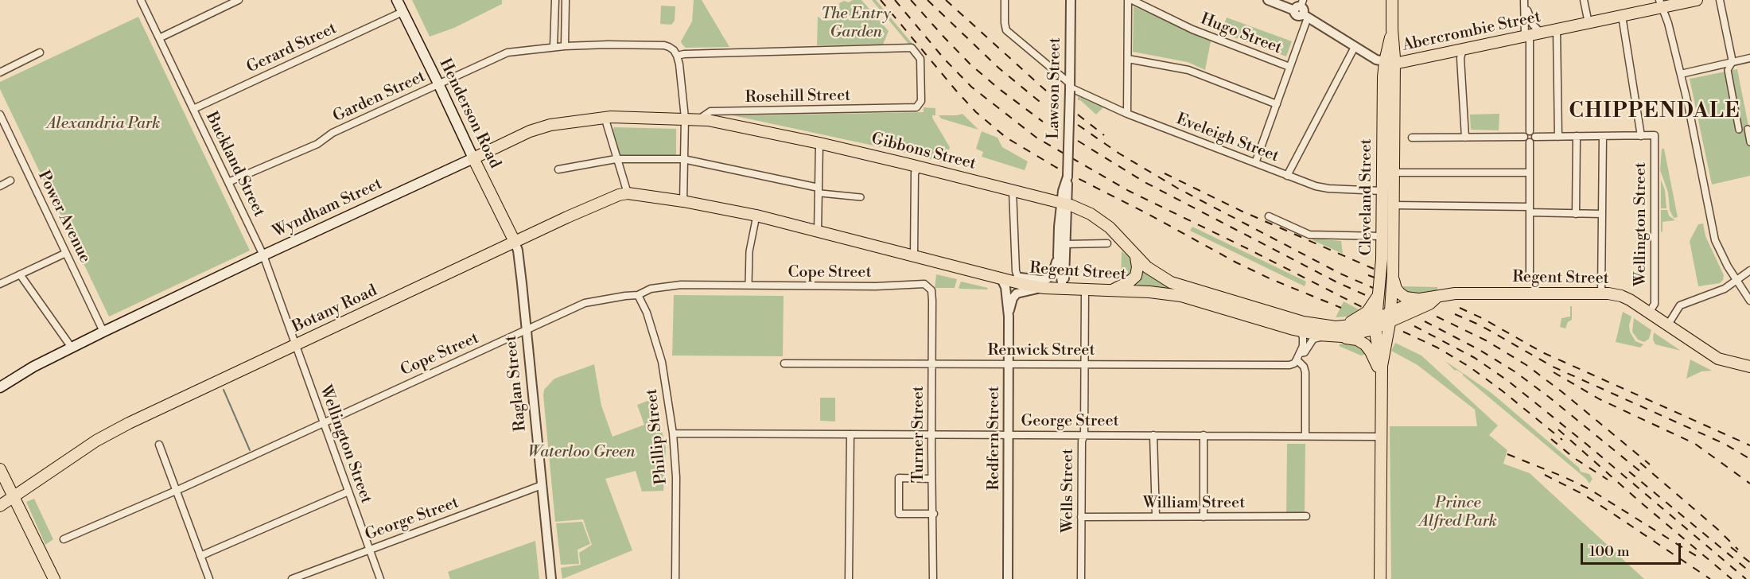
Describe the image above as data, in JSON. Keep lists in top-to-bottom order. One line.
{"streets":{"main road":["Abercrombie Street","Henderson Road","Gibbons Street","Cleveland Street","Wyndham Street","Regent Street","Botany Road"],"street":["Hugo Street","Gerard Street","Lawson Street","Garden Street","Rosehill Street","Eveleigh Street","Buckland Street","Power Avenue","Wellington Street","Cope Street","Renwick Street","Raglan Street","George Street","Turner Street","Phillip Street","Redfern Street","Wells Street","William Street"]},"crossings":[["Abercrombie Street","Cleveland Street"],["Gerard Street","Henderson Road"],["Gerard Street","Buckland Street"],["Lawson Street","Eveleigh Street"],["Lawson Street","Gibbons Street"],["Garden Street","Rosehill Street"],["Garden Street","Henderson Road"],["Garden Street","Buckland Street"],["Rosehill Street","Gibbons Street"],["Henderson Road","Wyndham Street"],["Henderson Road","Botany Road"],["Henderson Road","Raglan Street"],["Eveleigh Street","Cleveland Street"],["Gibbons Street","Wyndham Street"],["Gibbons Street","Regent Street"],["Gibbons Street","Redfern Street"],["Buckland Street","Wyndham Street"],["Buckland Street","Wellington Street"],["Buckland Street","Botany Road"],["Cleveland Street","Regent Street"],["Cleveland Street","George Street"],["Wyndham Street","Power Avenue"],["Wellington Street","Regent Street"],["Wellington Street","Cope Street"],["Wellington Street","Botany Road"],["Wellington Street","George Street"],["Regent Street","Botany Road"],["Regent Street","Redfern Street"],["Regent Street","Wells Street"],["Cope Street","Raglan Street"],["Cope Street","Turner Street"],["Cope Street","Phillip Street"],["Botany Road","Raglan Street"],["Renwick Street","Turner Street"],["Renwick Street","Redfern Street"],["Renwick Street","Wells Street"],["Raglan Street","George Street"],["George Street","Turner Street"],["George Street","Phillip Street"],["George Street","Redfern Street"],["George Street","Wells Street"],["Wells Street","William Street"]],"districts":["CHIPPENDALE"],"parks":["The Entry Garden","Alexandria Park","Waterloo Green","Prince Alfred Park"],"scale_bar":"100 m"}
